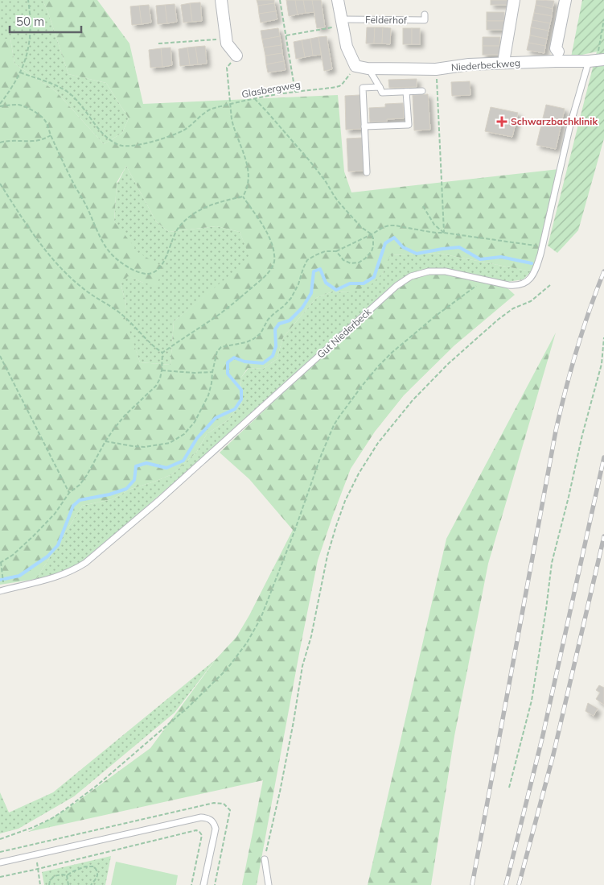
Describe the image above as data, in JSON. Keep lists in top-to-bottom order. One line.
{"streets":{"street":["Niederbeckweg"],"lane":["Felderhof","Gut Niederbeck"],"path":["Glasbergweg"]},"crossings":[["Niederbeckweg","Glasbergweg"],["Niederbeckweg","Gut Niederbeck"]],"places":{"health":["Schwarzbachklinik"]},"scale_bar":"50 m"}
